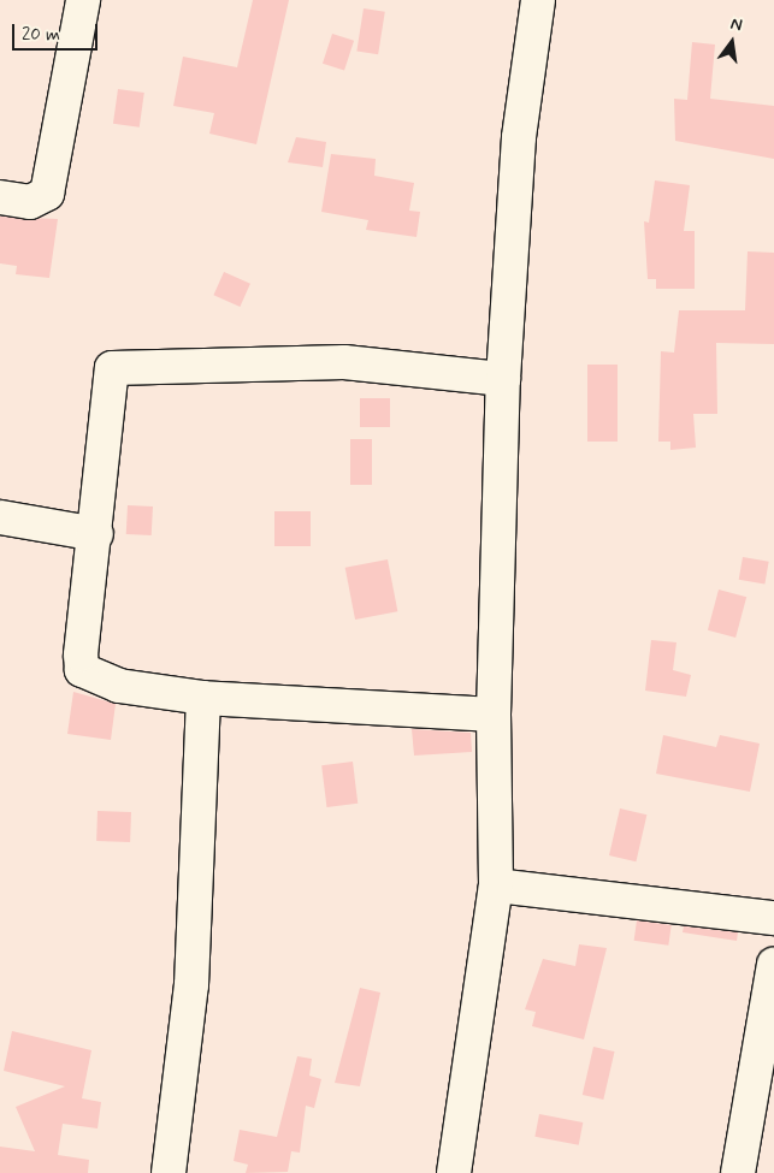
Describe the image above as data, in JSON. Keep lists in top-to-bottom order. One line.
{"scale_bar":"20 m","north":"top"}
